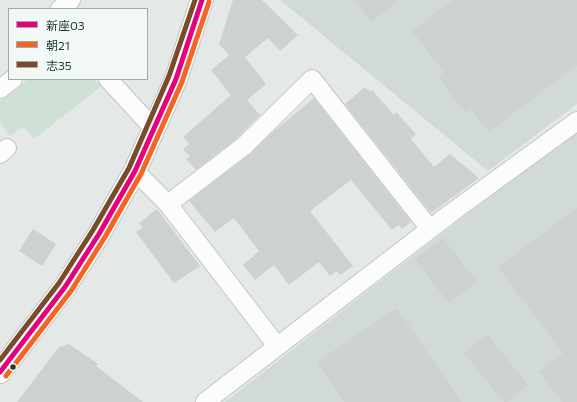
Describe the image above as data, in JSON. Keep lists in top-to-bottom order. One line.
{"lines":["transit line 新座03","transit line 志35","transit line 朝21"],"legend":["新座03","朝21","志35"]}
